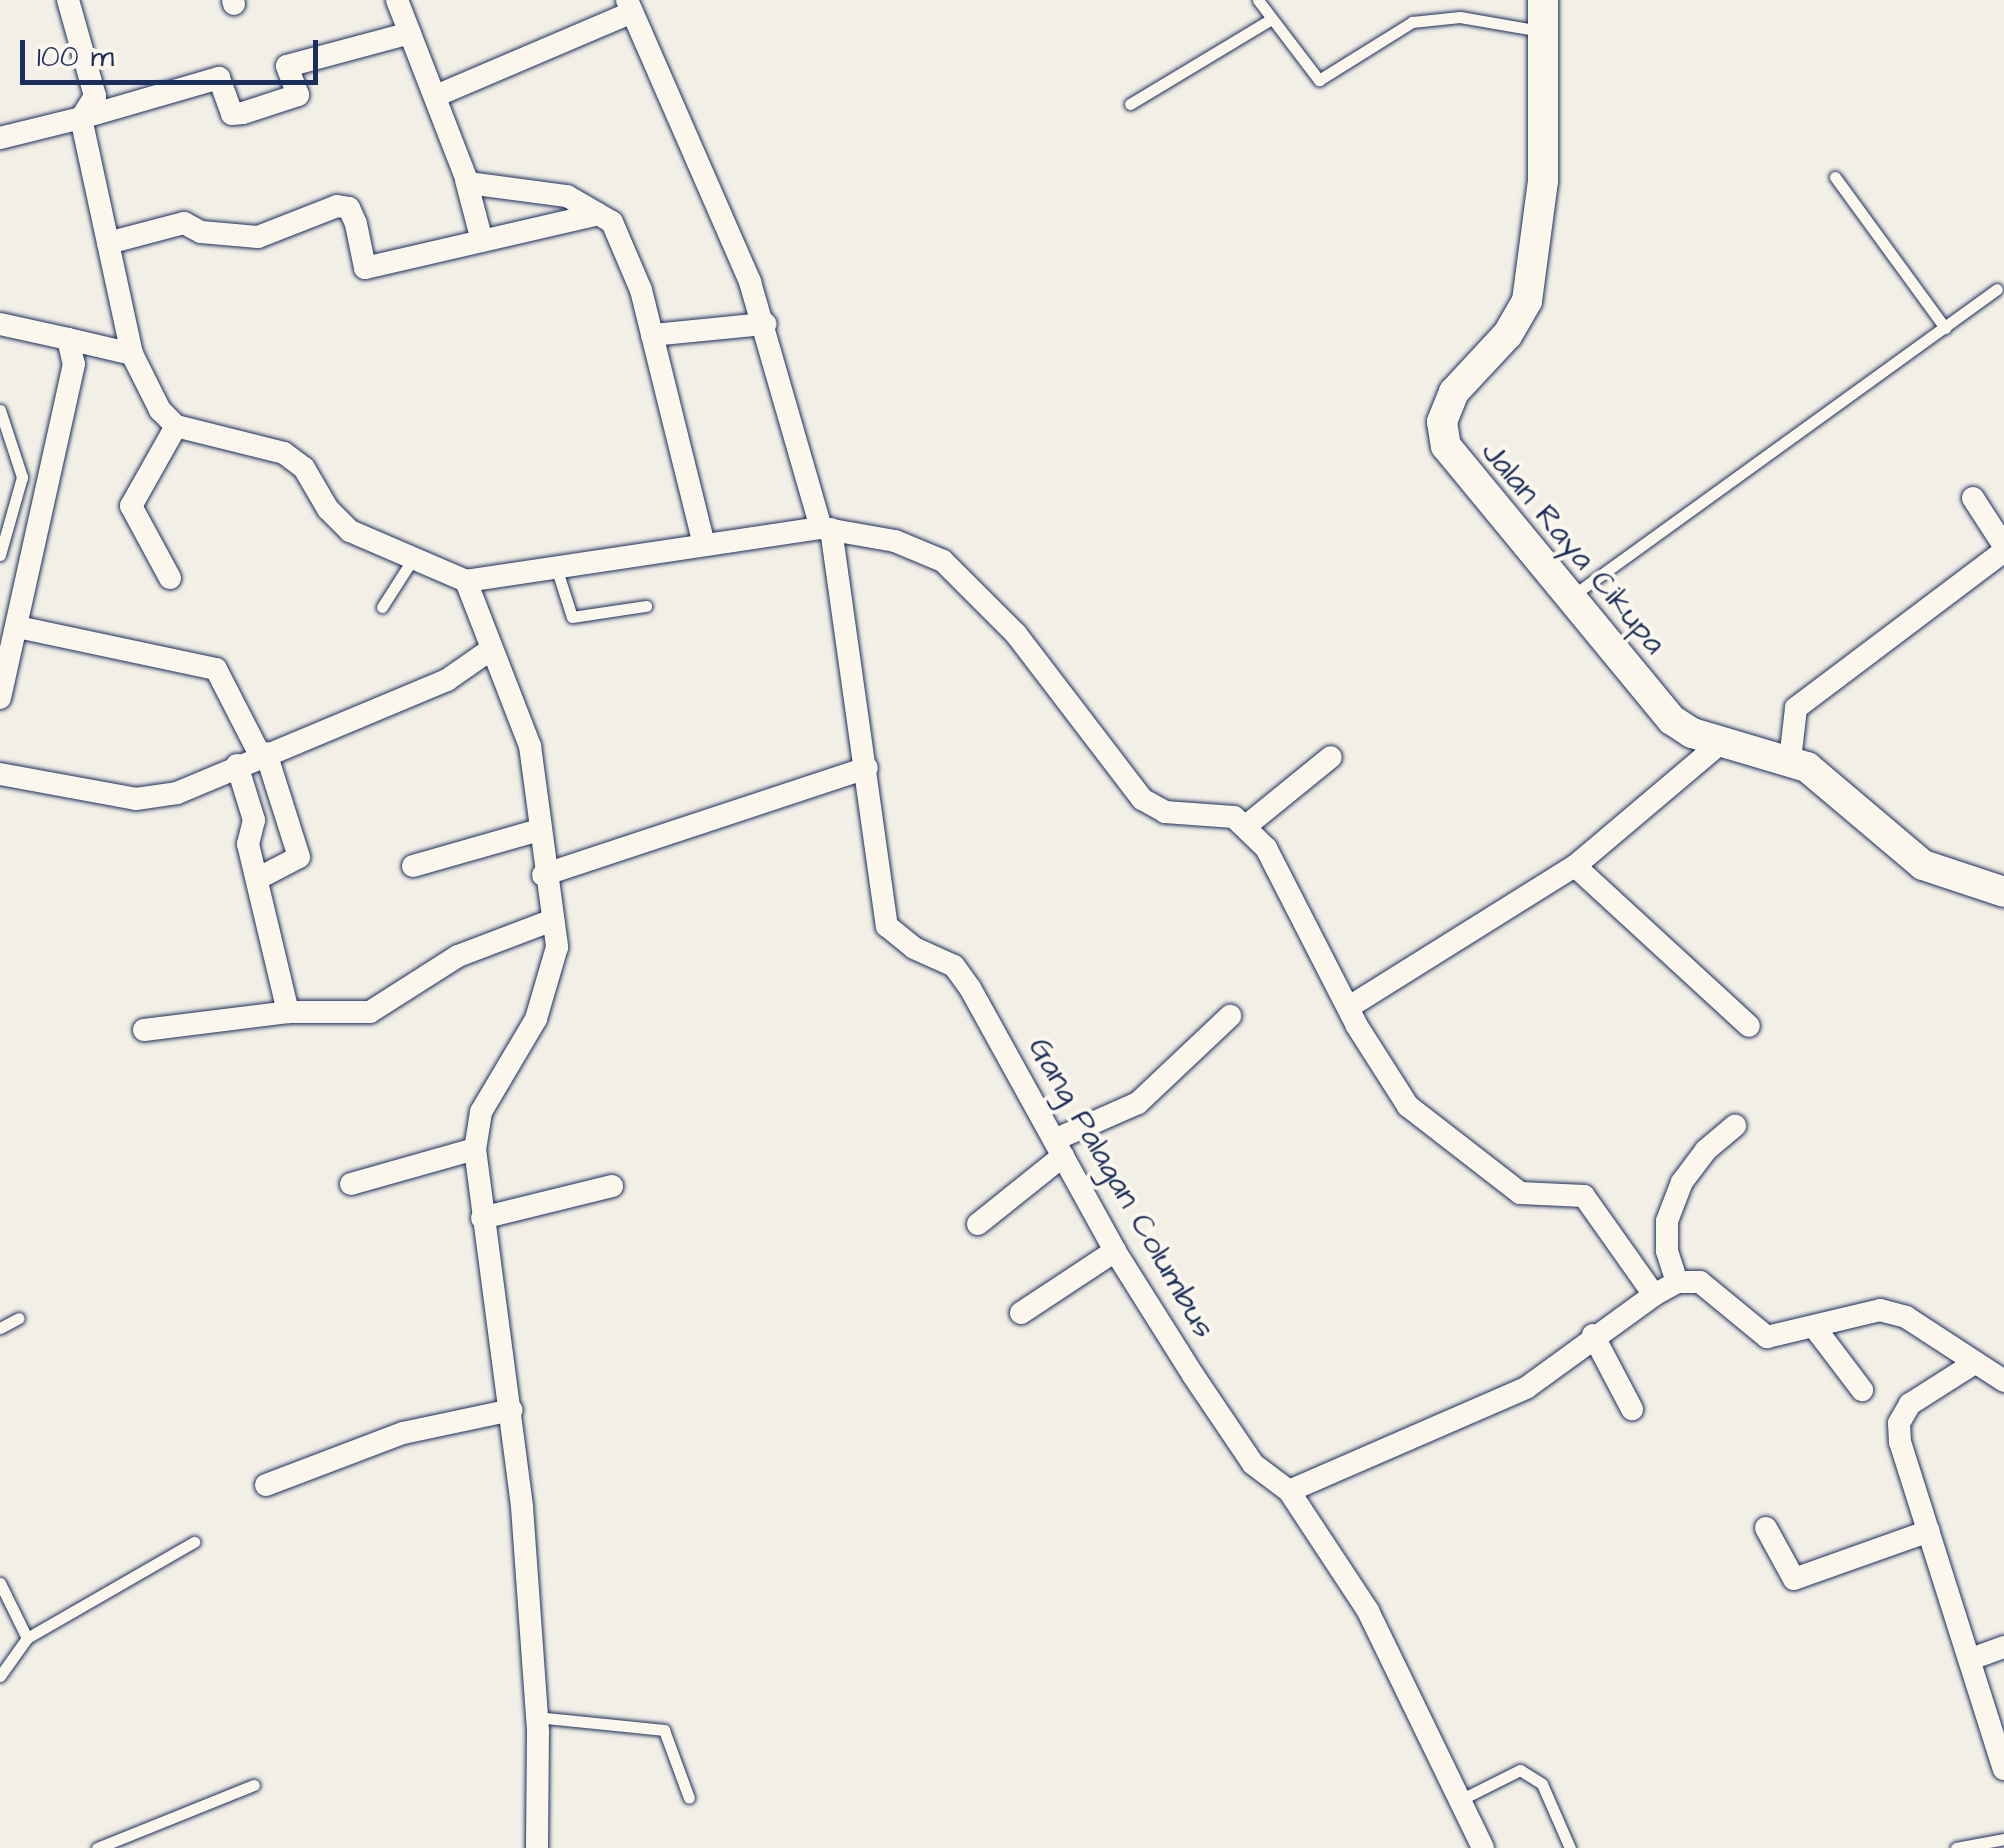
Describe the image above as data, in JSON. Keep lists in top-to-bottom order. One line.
{"streets":{"main road":["Jalan Raya Cikupa"],"street":["Gang Palagan Columbus"]},"scale_bar":"100 m"}
